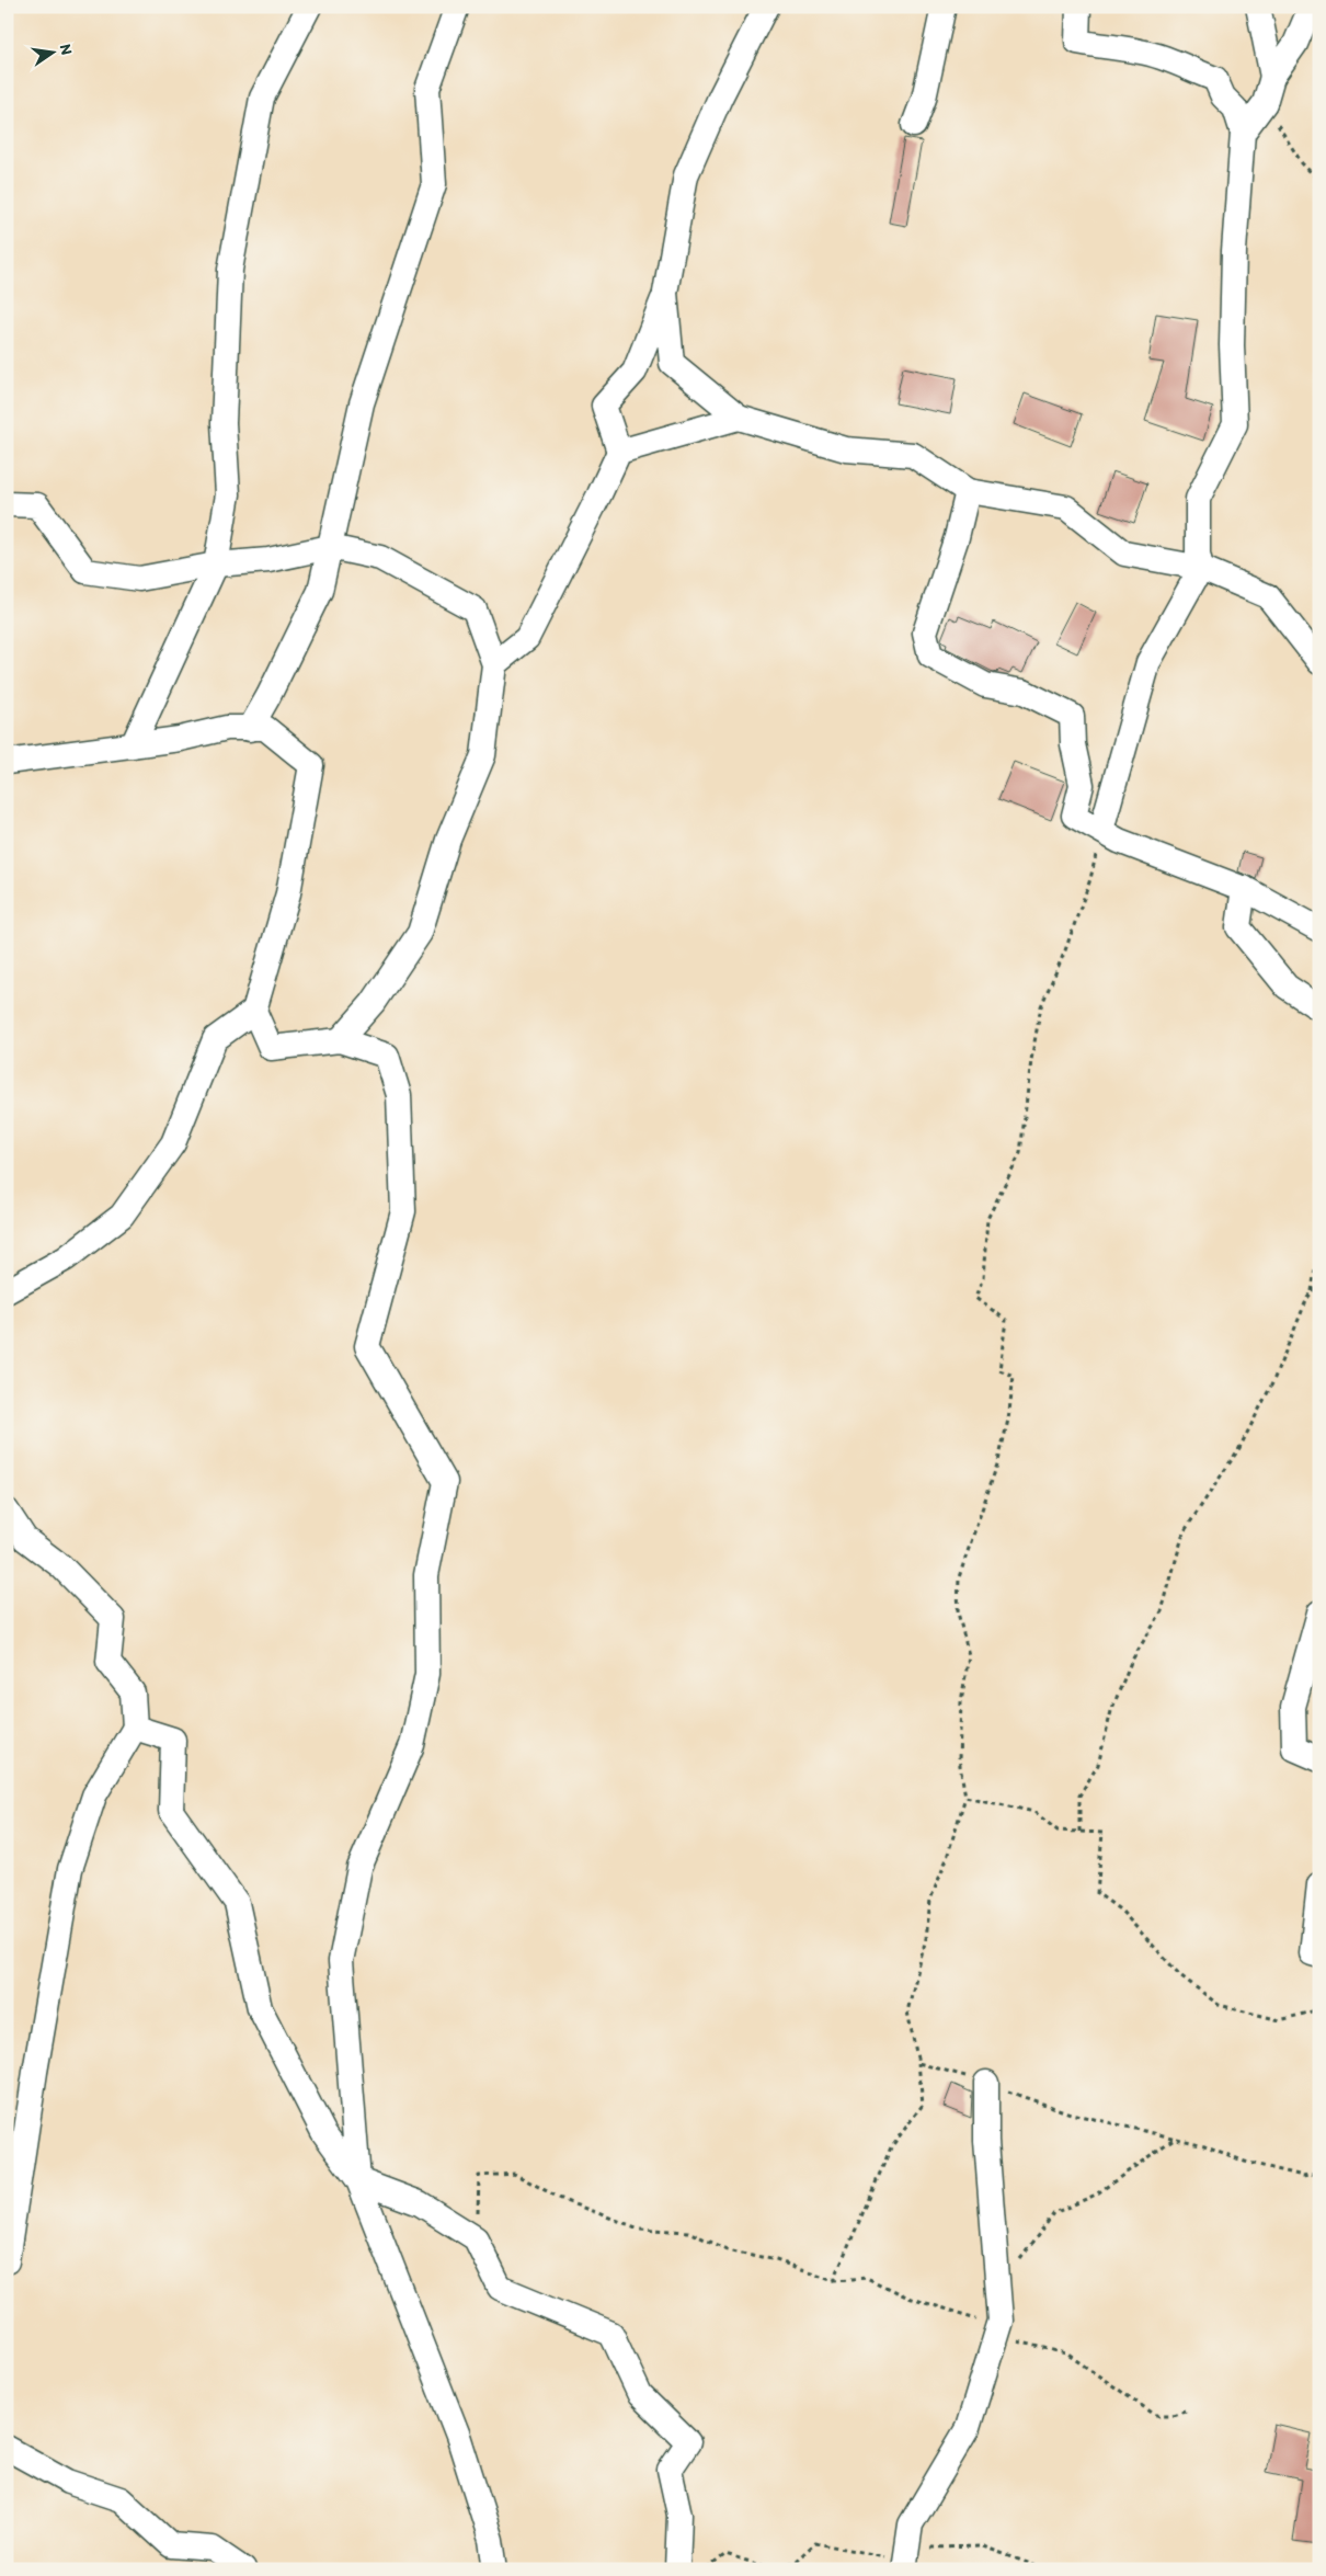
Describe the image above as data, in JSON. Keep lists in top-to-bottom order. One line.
{"north":"right"}
